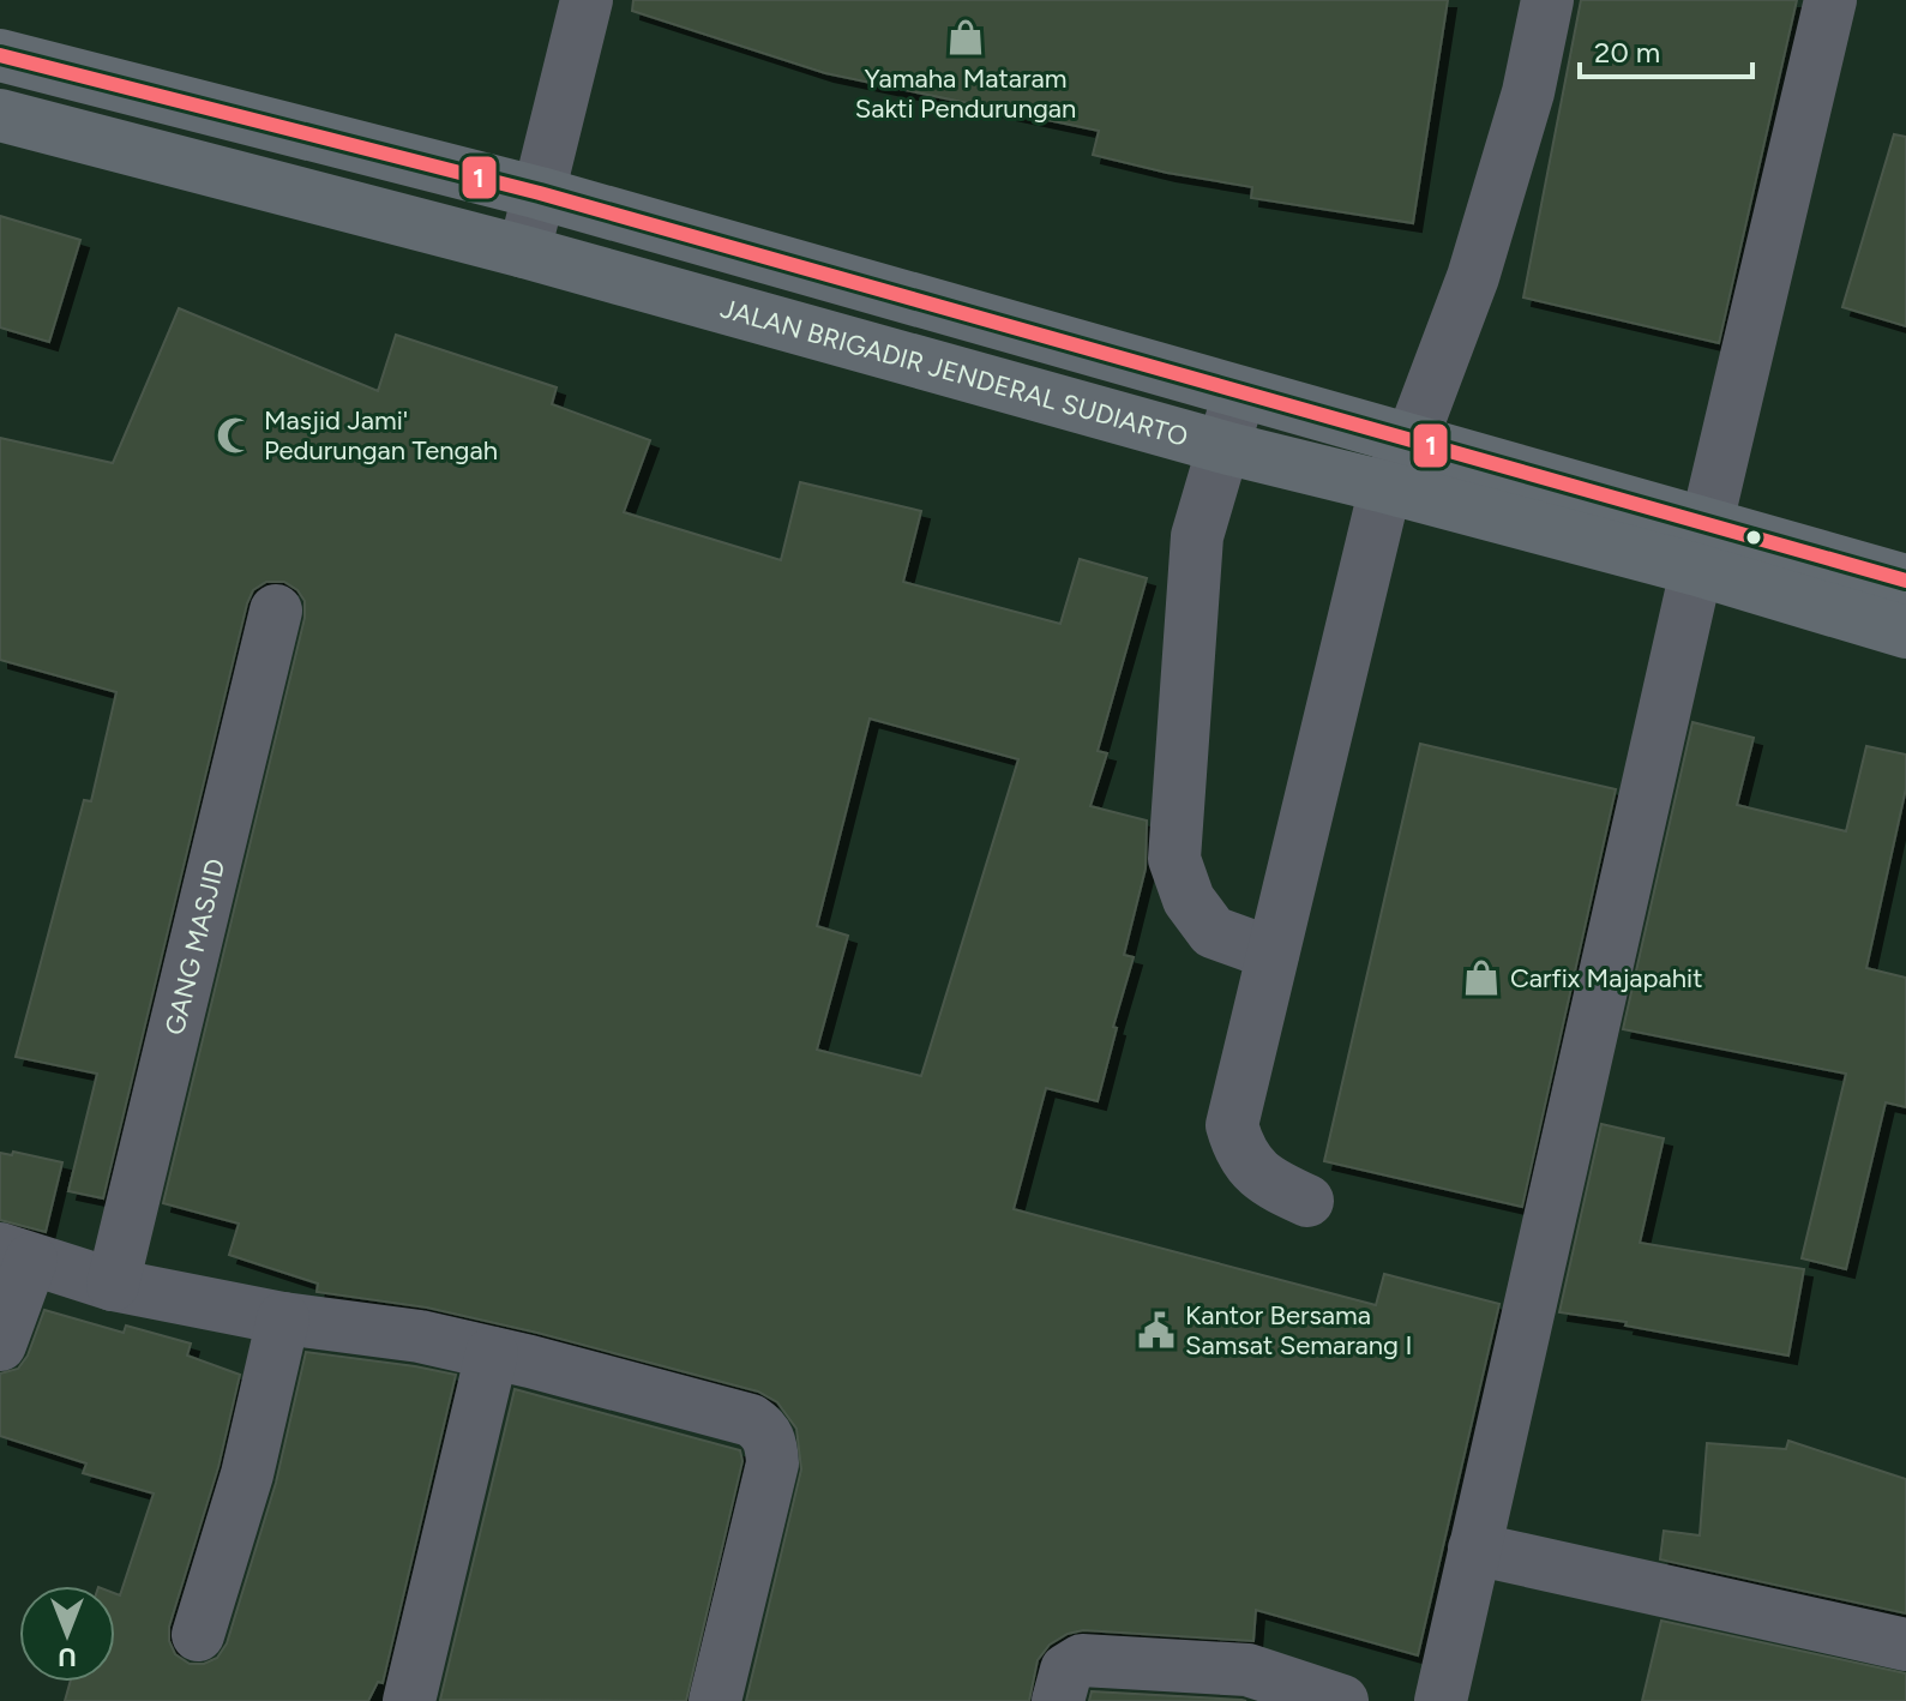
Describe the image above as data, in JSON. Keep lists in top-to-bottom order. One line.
{"streets":{"main road":["JALAN BRIGADIR JENDERAL SUDIARTO"],"street":["GANG MASJID"]},"places":{"shop":["Yamaha Mataram Sakti Pendurungan","Carfix Majapahit"],"mosque":["Masjid Jami' Pedurungan Tengah"],"public building":["Kantor Bersama Samsat Semarang I"]},"lines":["transit line 1"],"scale_bar":"20 m","north":"bottom"}
